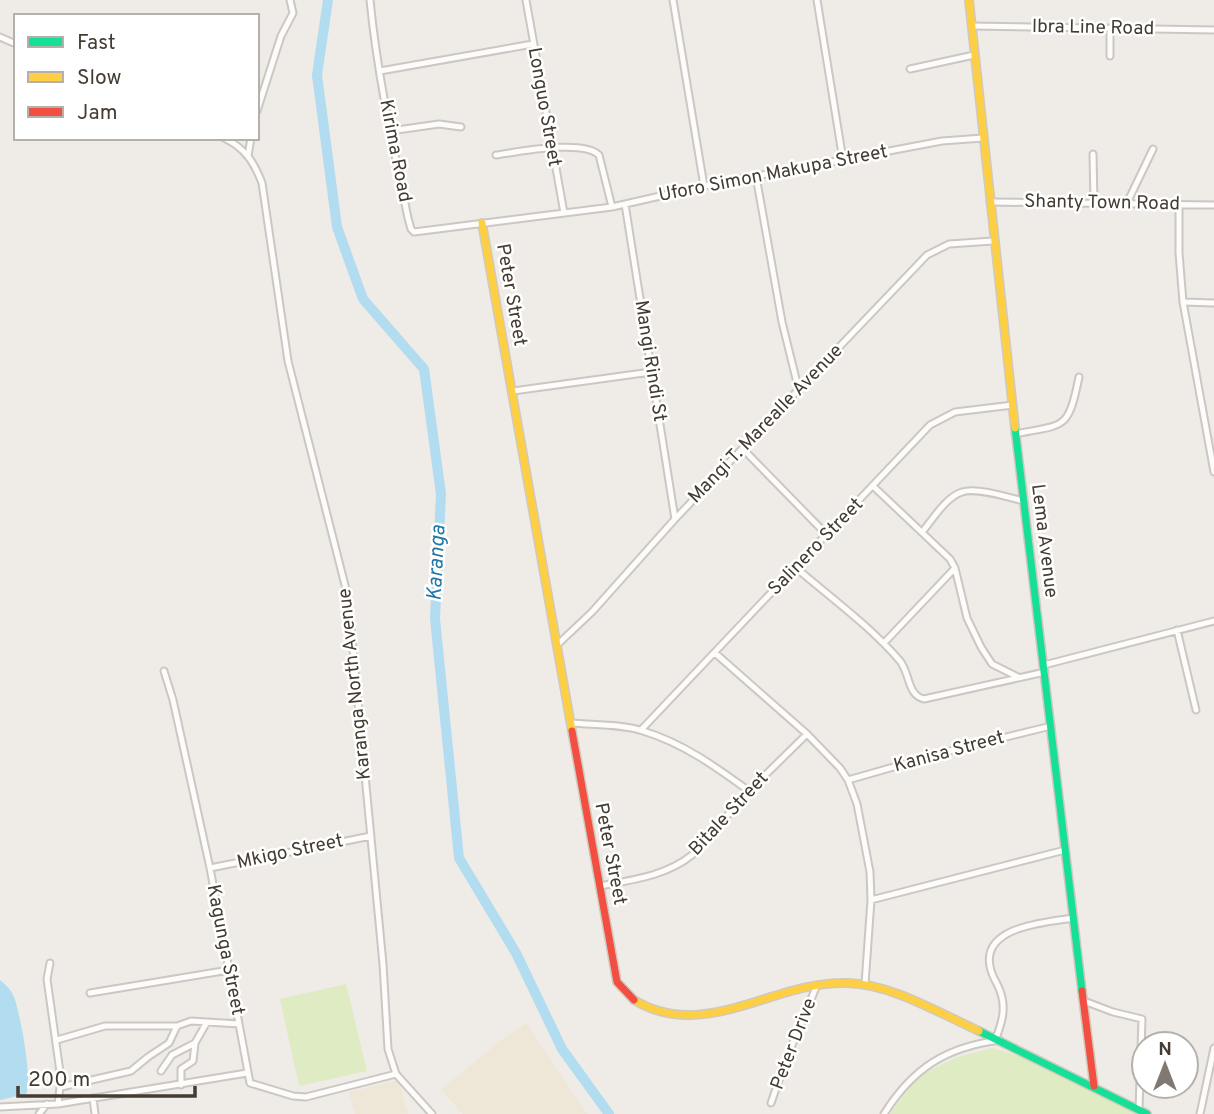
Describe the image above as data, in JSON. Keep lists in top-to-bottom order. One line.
{"streets":{"street":["Ibra Line Road","Longuo Street","Kirima Road","Uforo Simon Makupa Street","Shanty Town Road","Peter Street","Mangi Rindi St","Mangi T. Marealle Avenue","Lema Avenue","Salinero Street","Karanga North Avenue","Kanisa Street","Bitale Street","Mkigo Street","Kagunga Street","Peter Drive"]},"crossings":[["Ibra Line Road","Lema Avenue"],["Longuo Street","Uforo Simon Makupa Street"],["Kirima Road","Uforo Simon Makupa Street"],["Kirima Road","Peter Street"],["Uforo Simon Makupa Street","Peter Street"],["Uforo Simon Makupa Street","Mangi Rindi St"],["Uforo Simon Makupa Street","Lema Avenue"],["Shanty Town Road","Lema Avenue"],["Peter Street","Mangi T. Marealle Avenue"],["Peter Street","Lema Avenue"],["Peter Street","Bitale Street"],["Peter Street","Peter Drive"],["Mangi Rindi St","Mangi T. Marealle Avenue"],["Mangi T. Marealle Avenue","Lema Avenue"],["Lema Avenue","Salinero Street"],["Lema Avenue","Kanisa Street"],["Karanga North Avenue","Mkigo Street"],["Mkigo Street","Kagunga Street"]],"water":["Karanga"],"legend":["Fast","Slow","Jam"],"scale_bar":"200 m","north":"top"}
